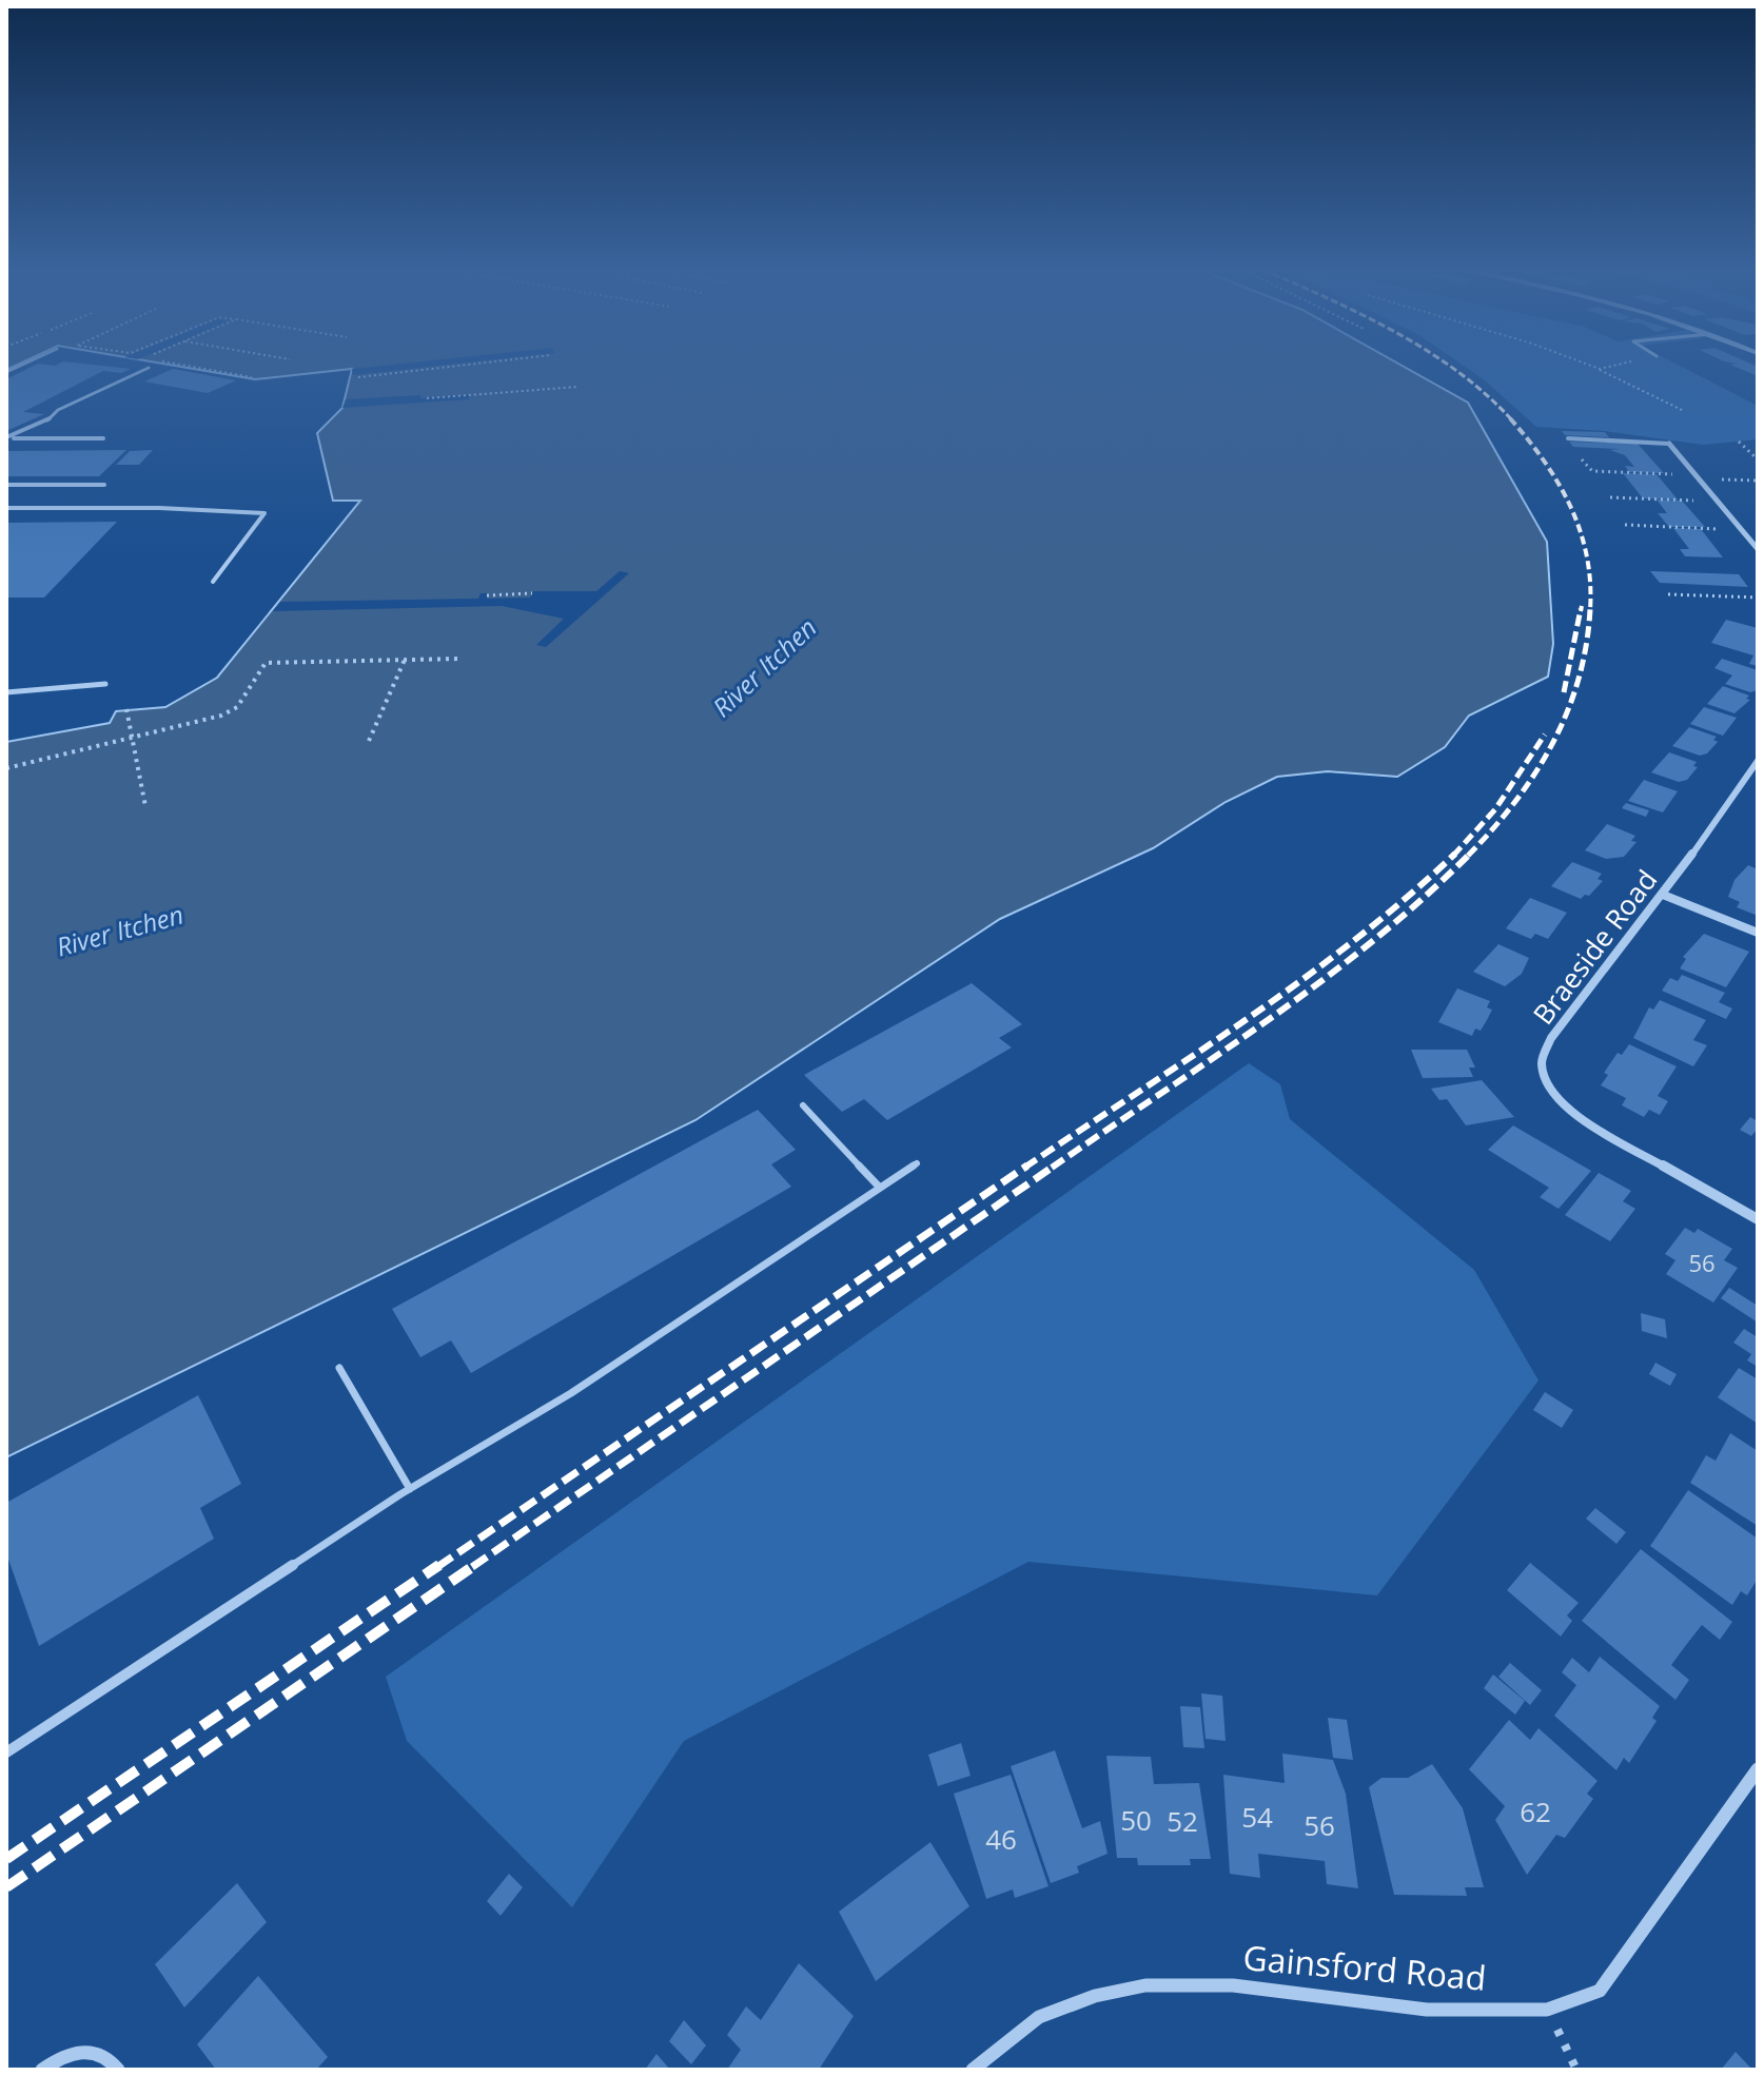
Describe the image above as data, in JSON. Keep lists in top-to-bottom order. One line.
{"streets":{"street":["Braeside Road","Gainsford Road"]},"water":["River Itchen"],"house_numbers":["56","62","54","50","52","56","46"]}
